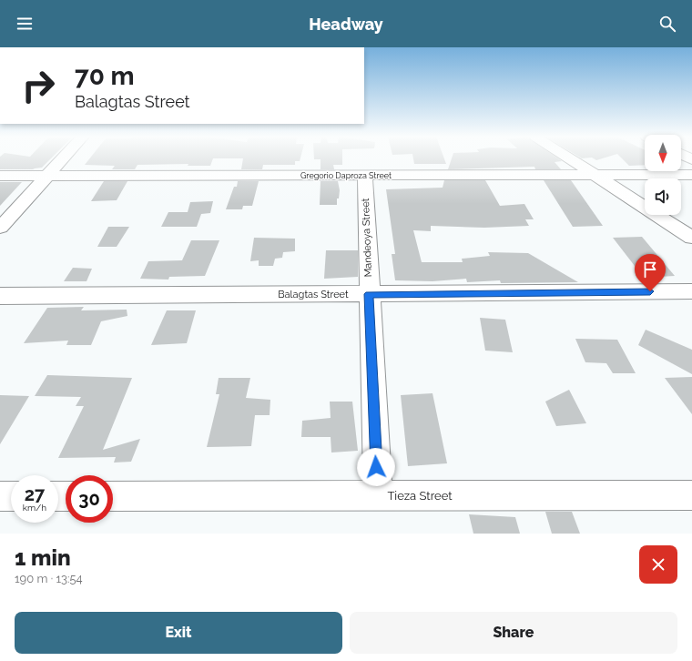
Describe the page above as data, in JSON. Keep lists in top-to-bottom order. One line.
{"streets":{"street":["Gregorio Daproza Street","Mandeoya Street","Balagtas Street","Tieza Street"]},"crossings":[["Gregorio Daproza Street","Mandeoya Street"],["Mandeoya Street","Balagtas Street"],["Mandeoya Street","Tieza Street"]],"north":"bottom","page":{"header":"Headway","turn":["70 m","Balagtas Street"],"speed":"27 km/h","limit":"30","heading":["1 min","190 m · 13:54"],"buttons":["Exit","Share"]}}
